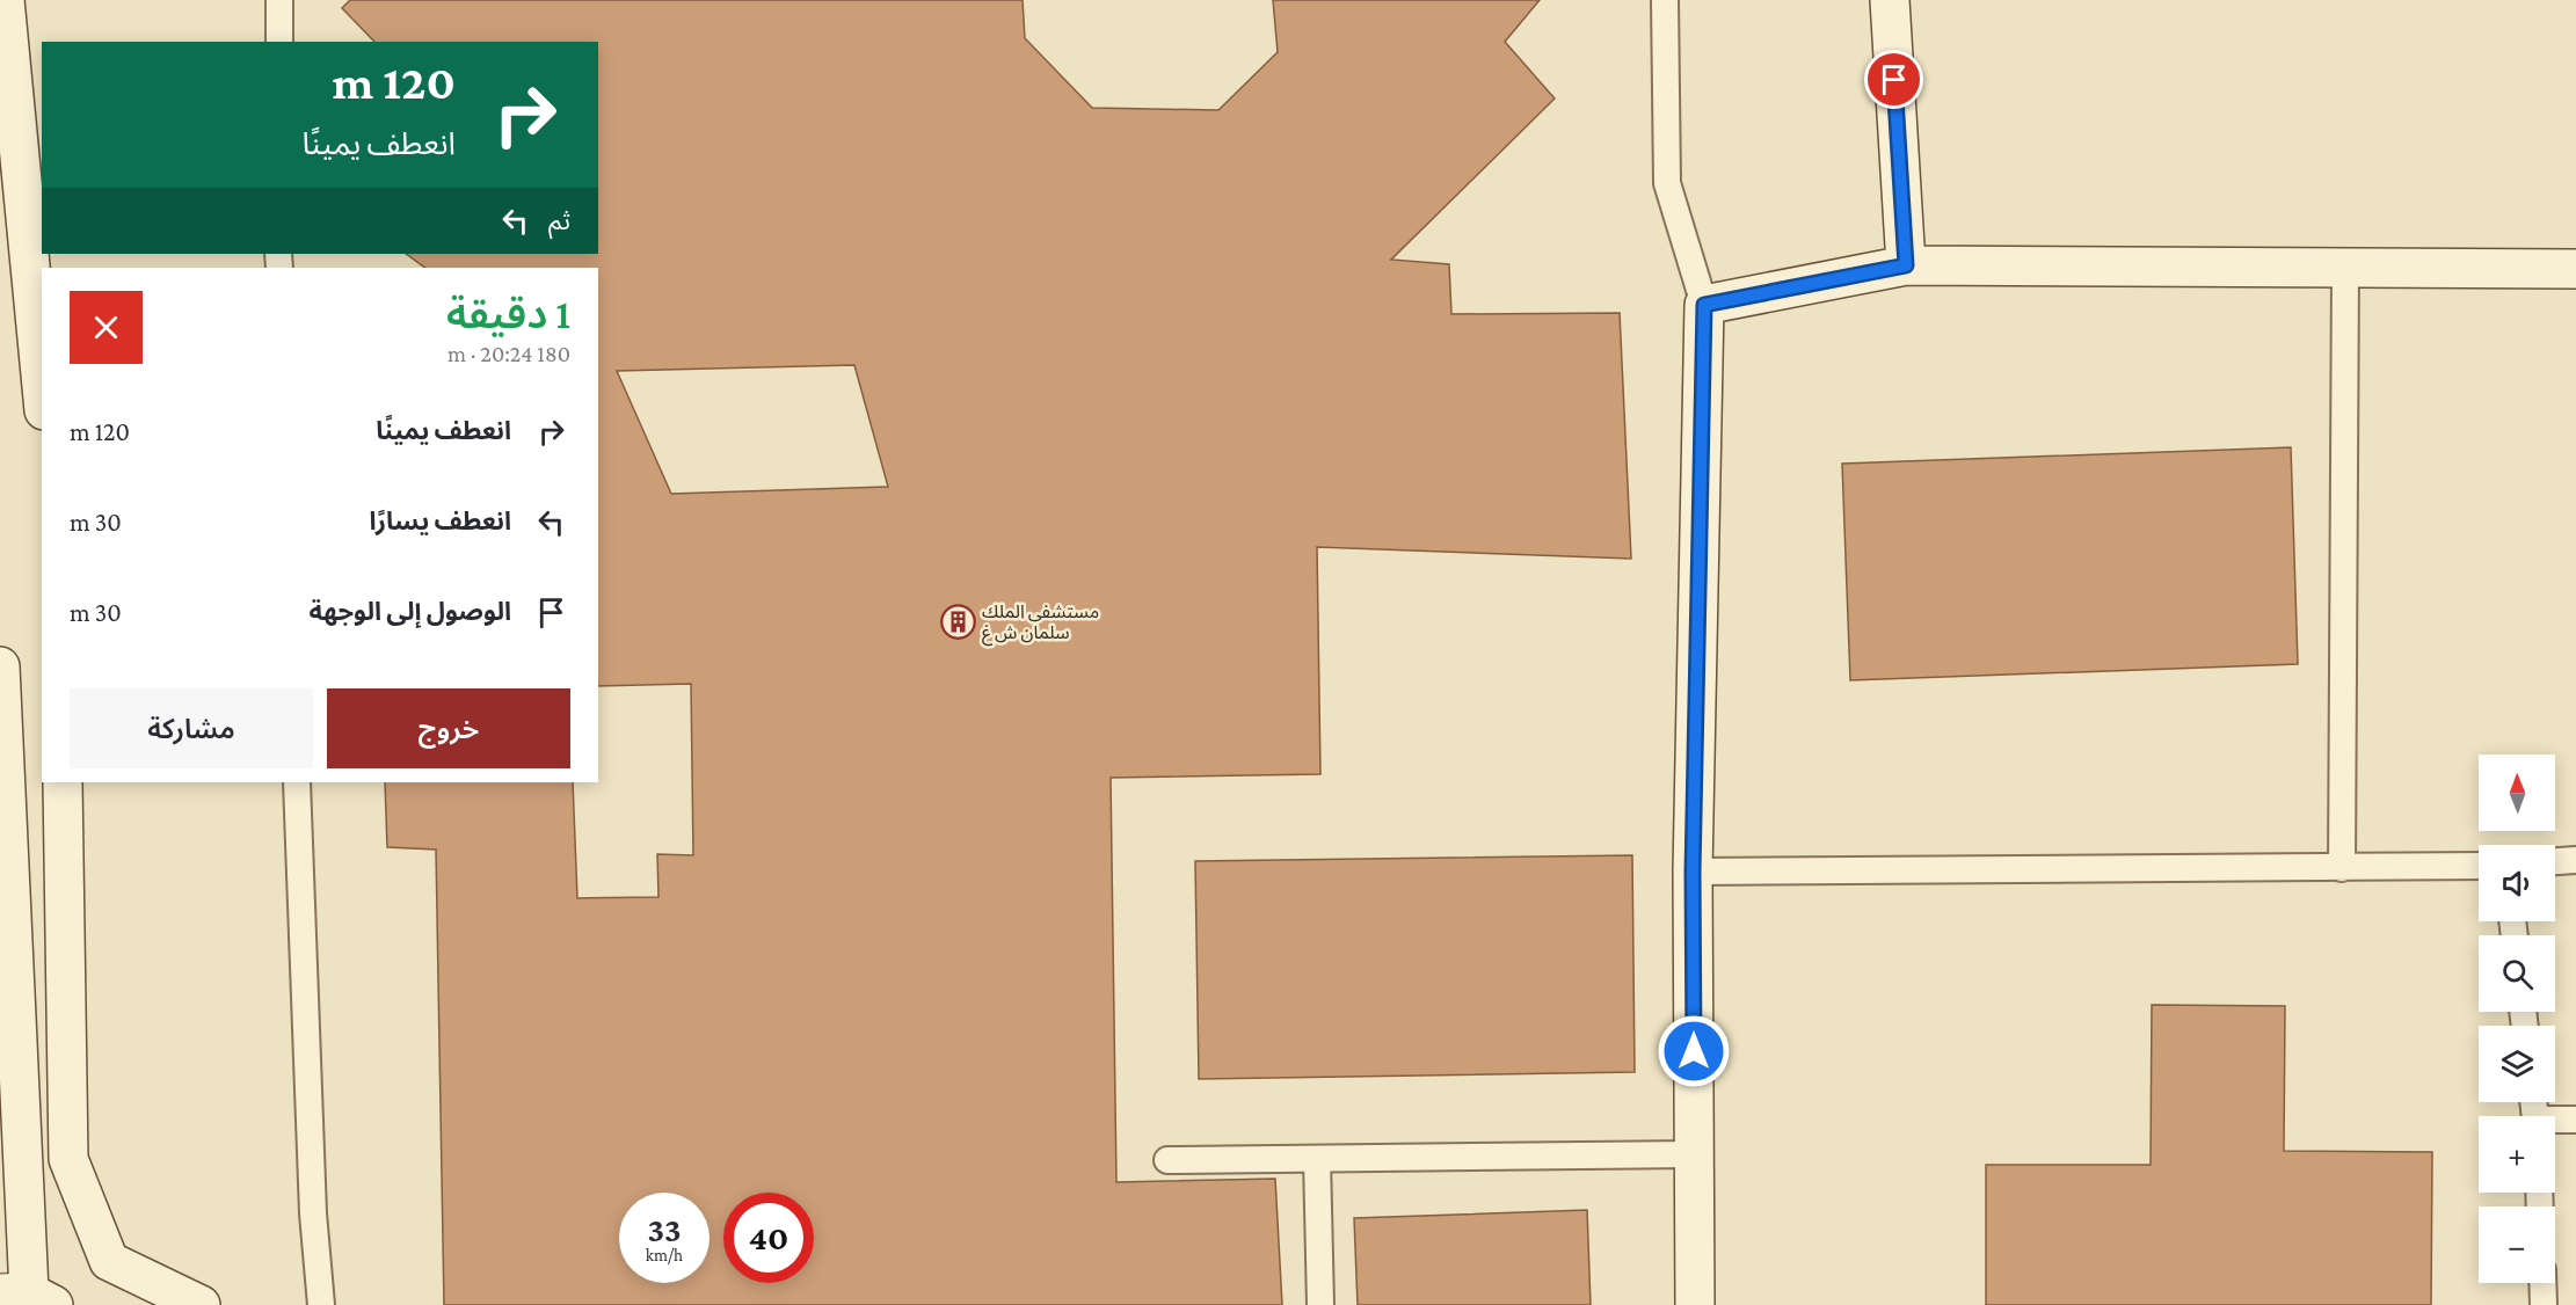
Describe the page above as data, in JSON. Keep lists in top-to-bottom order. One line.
{"places":{"building":["مستشفى الملك سلمان ش غ"]},"north":"top","page":{"turn":["120 m","انعطف يمينًا"],"then":"ثم","heading":["1 دقيقة","180 m · 20:24"],"list":[{"name":"انعطف يمينًا","value":"120 m"},{"name":"انعطف يسارًا","value":"30 m"},{"name":"الوصول إلى الوجهة","value":"30 m"}],"buttons":["خروج","مشاركة"],"map_buttons":["+","−"],"speed":"33 km/h","limit":"40"}}
